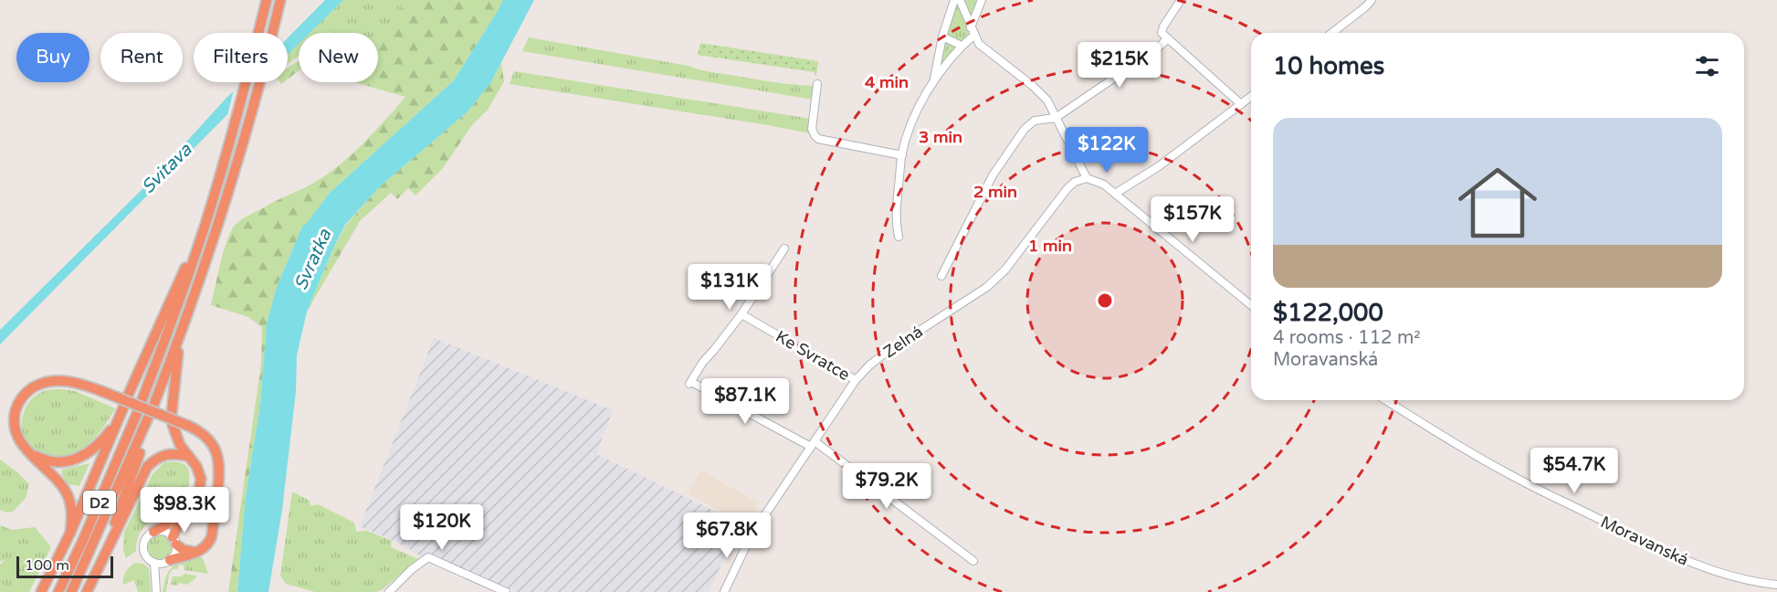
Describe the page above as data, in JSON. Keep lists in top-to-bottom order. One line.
{"streets":{"highway":["D2"],"street":["Zelná","Ke Svratce","Moravanská"]},"crossings":[["Zelná","Ke Svratce"]],"water":["Svitava","Svratka"],"scale_bar":"100 m","page":{"chip":["Buy","Rent","Filters","New"],"heading":"10 homes","price":["$215K","$122K","$157K","$131K","$87.1K","$54.7K","$79.2K","$98.3K","$120K","$67.8K"],"list":[{"name":"$122,000","note":"4 rooms · 112 m² · Moravanská"}],"scale":"100 m"},"rings":["4 min","3 min","2 min","1 min"]}
